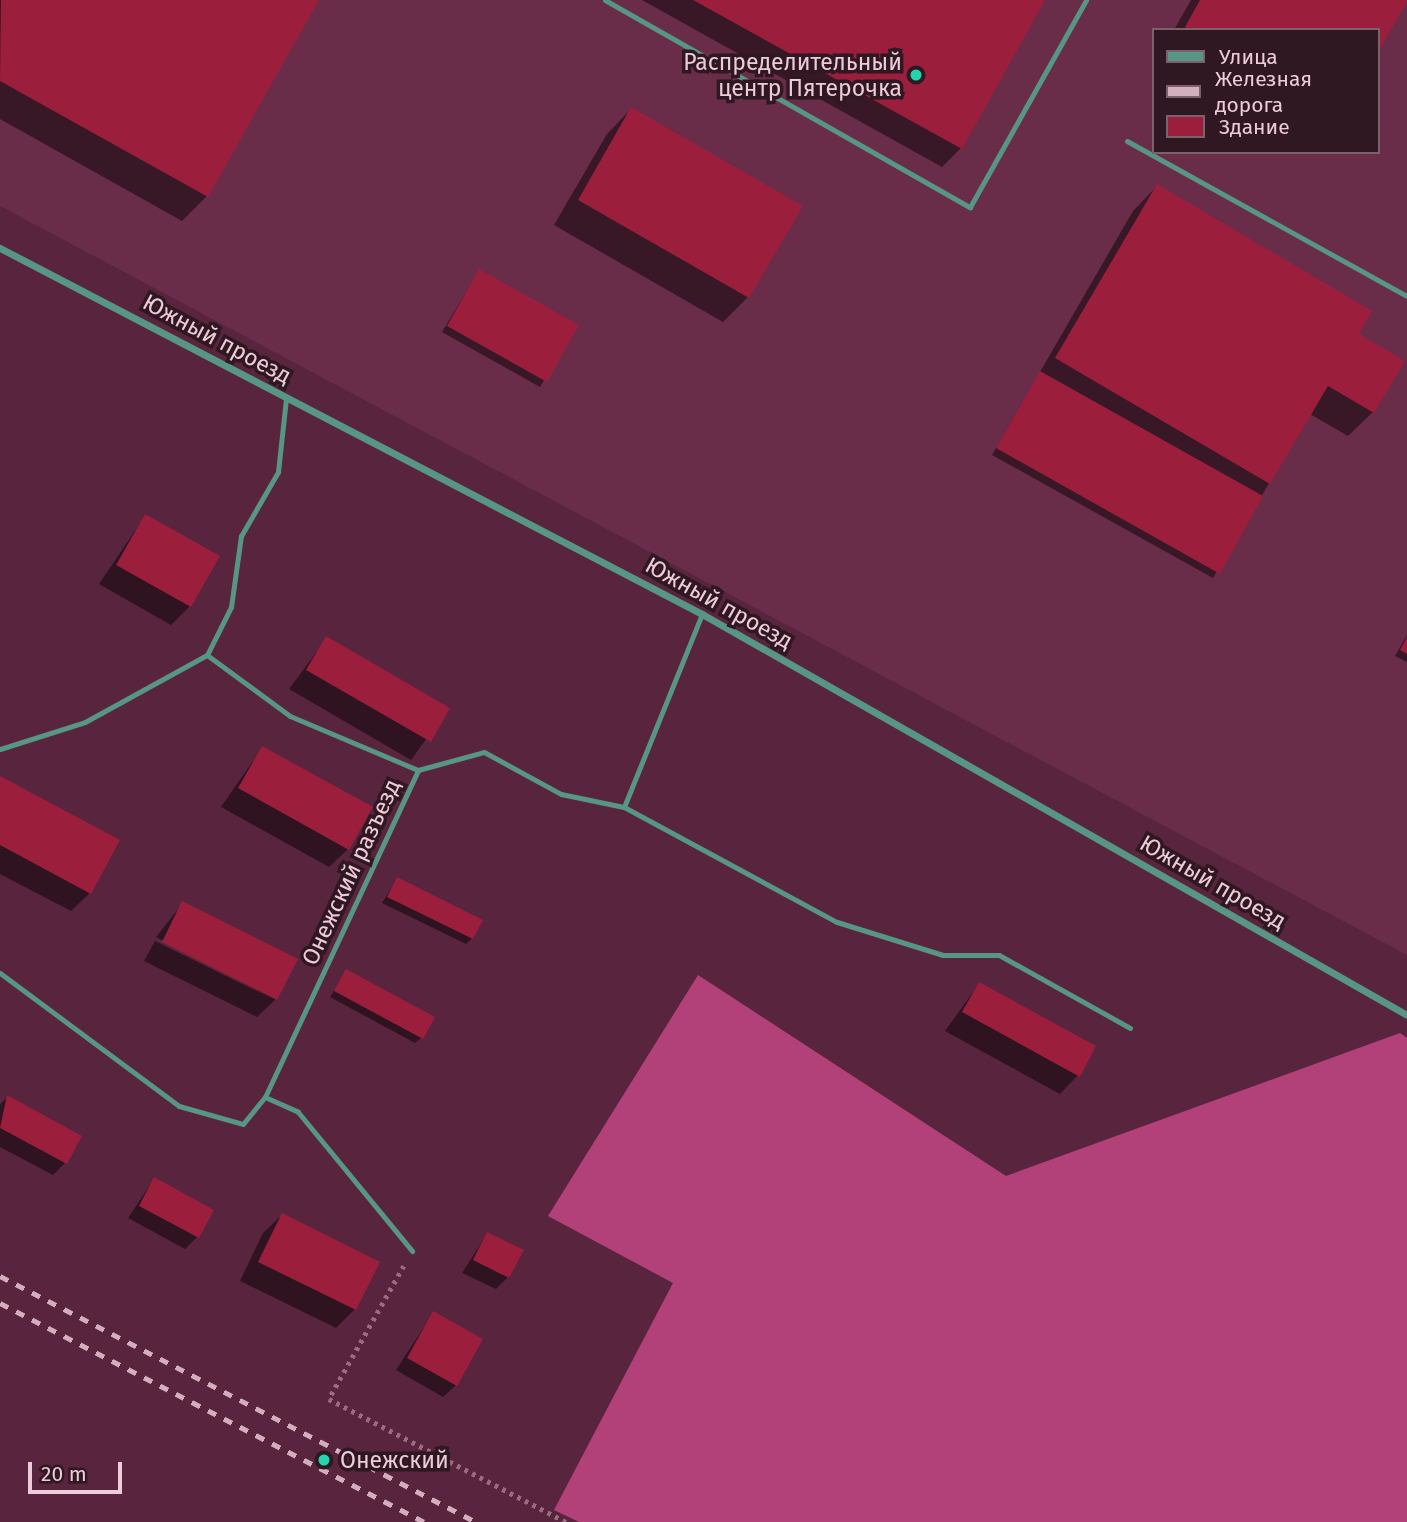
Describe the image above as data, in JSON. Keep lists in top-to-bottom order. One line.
{"streets":{"street":["Южный проезд"],"lane":["Онежский разъезд"]},"places":["Распределительный центр Пятерочка","Онежский"],"legend":["Улица","Железная дорога","Здание"],"scale_bar":"20 m"}
